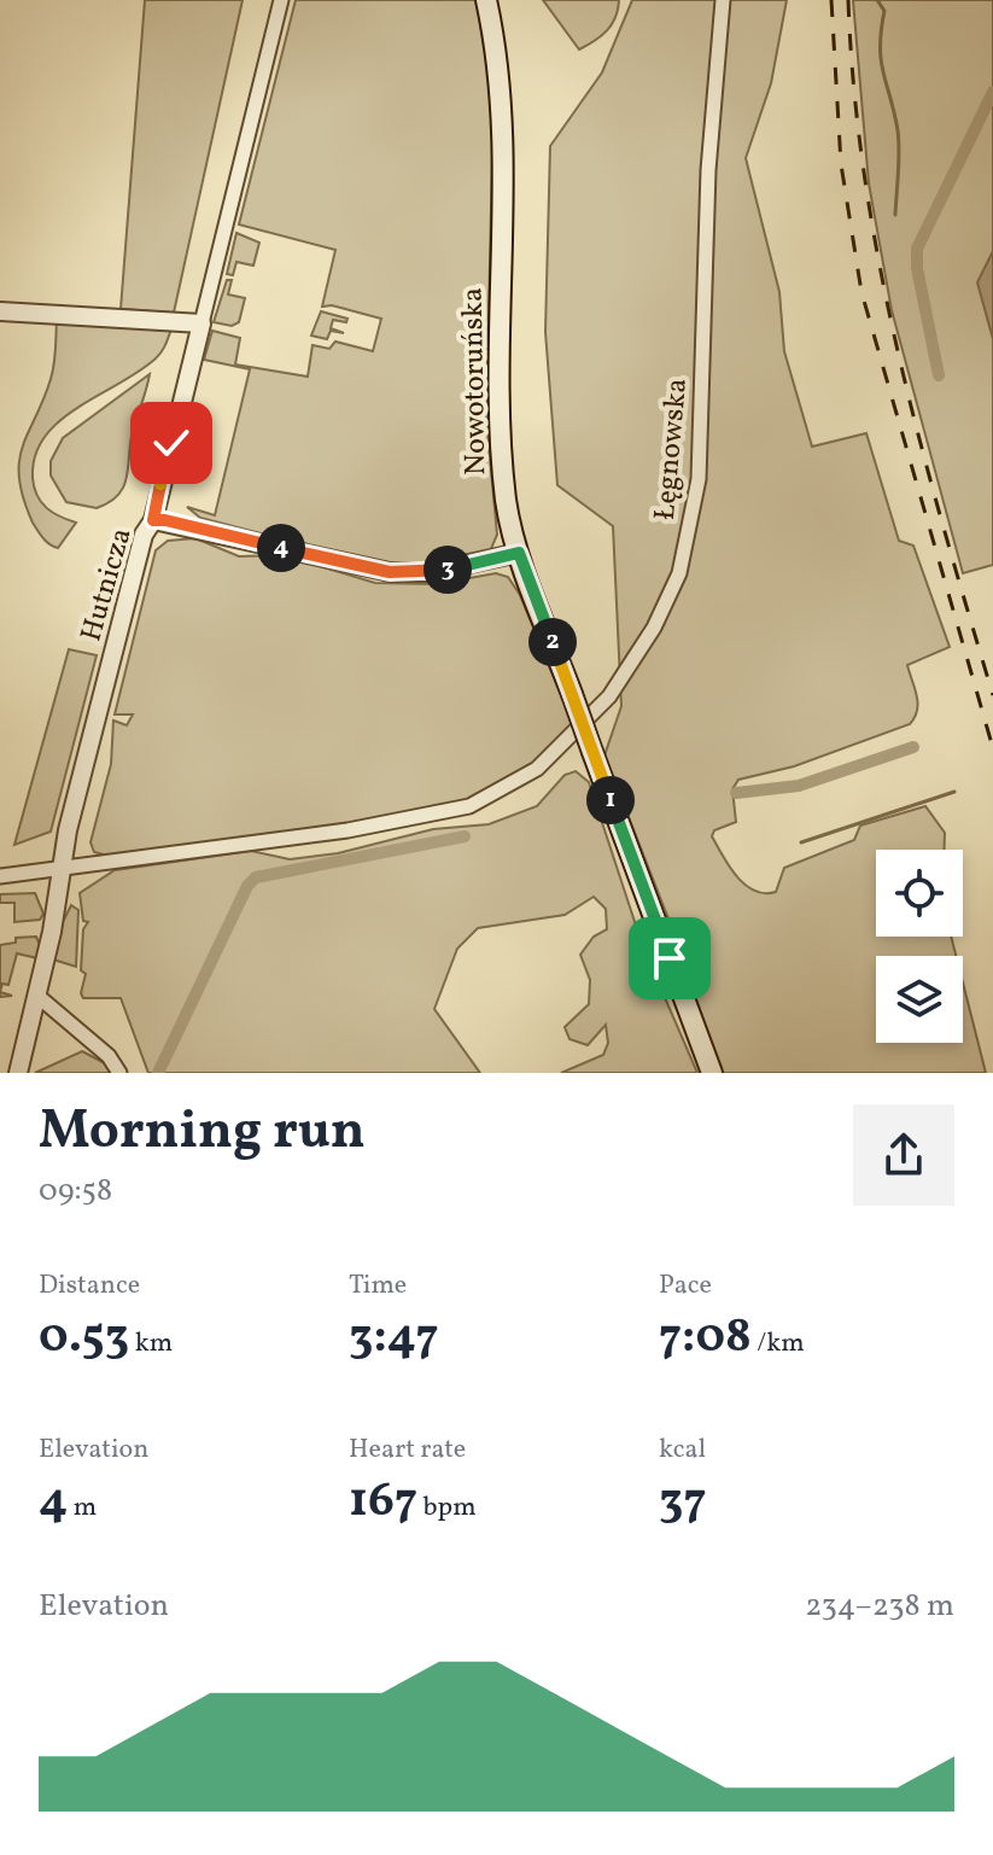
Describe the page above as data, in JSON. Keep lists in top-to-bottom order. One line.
{"streets":{"main road":["Nowotoruńska"],"street":["Łęgnowska","Hutnicza"]},"crossings":[["Łęgnowska","Hutnicza"]],"page":{"pins":["4","3","2","1"],"heading":["Morning run","09:58"],"stats":[["Distance","0.53 km"],["Time","3:47"],["Pace","7:08 /km"],["Elevation","4 m"],["Heart rate","167 bpm"],["kcal","37"]],"chart":["Elevation","234–238 m"]}}
